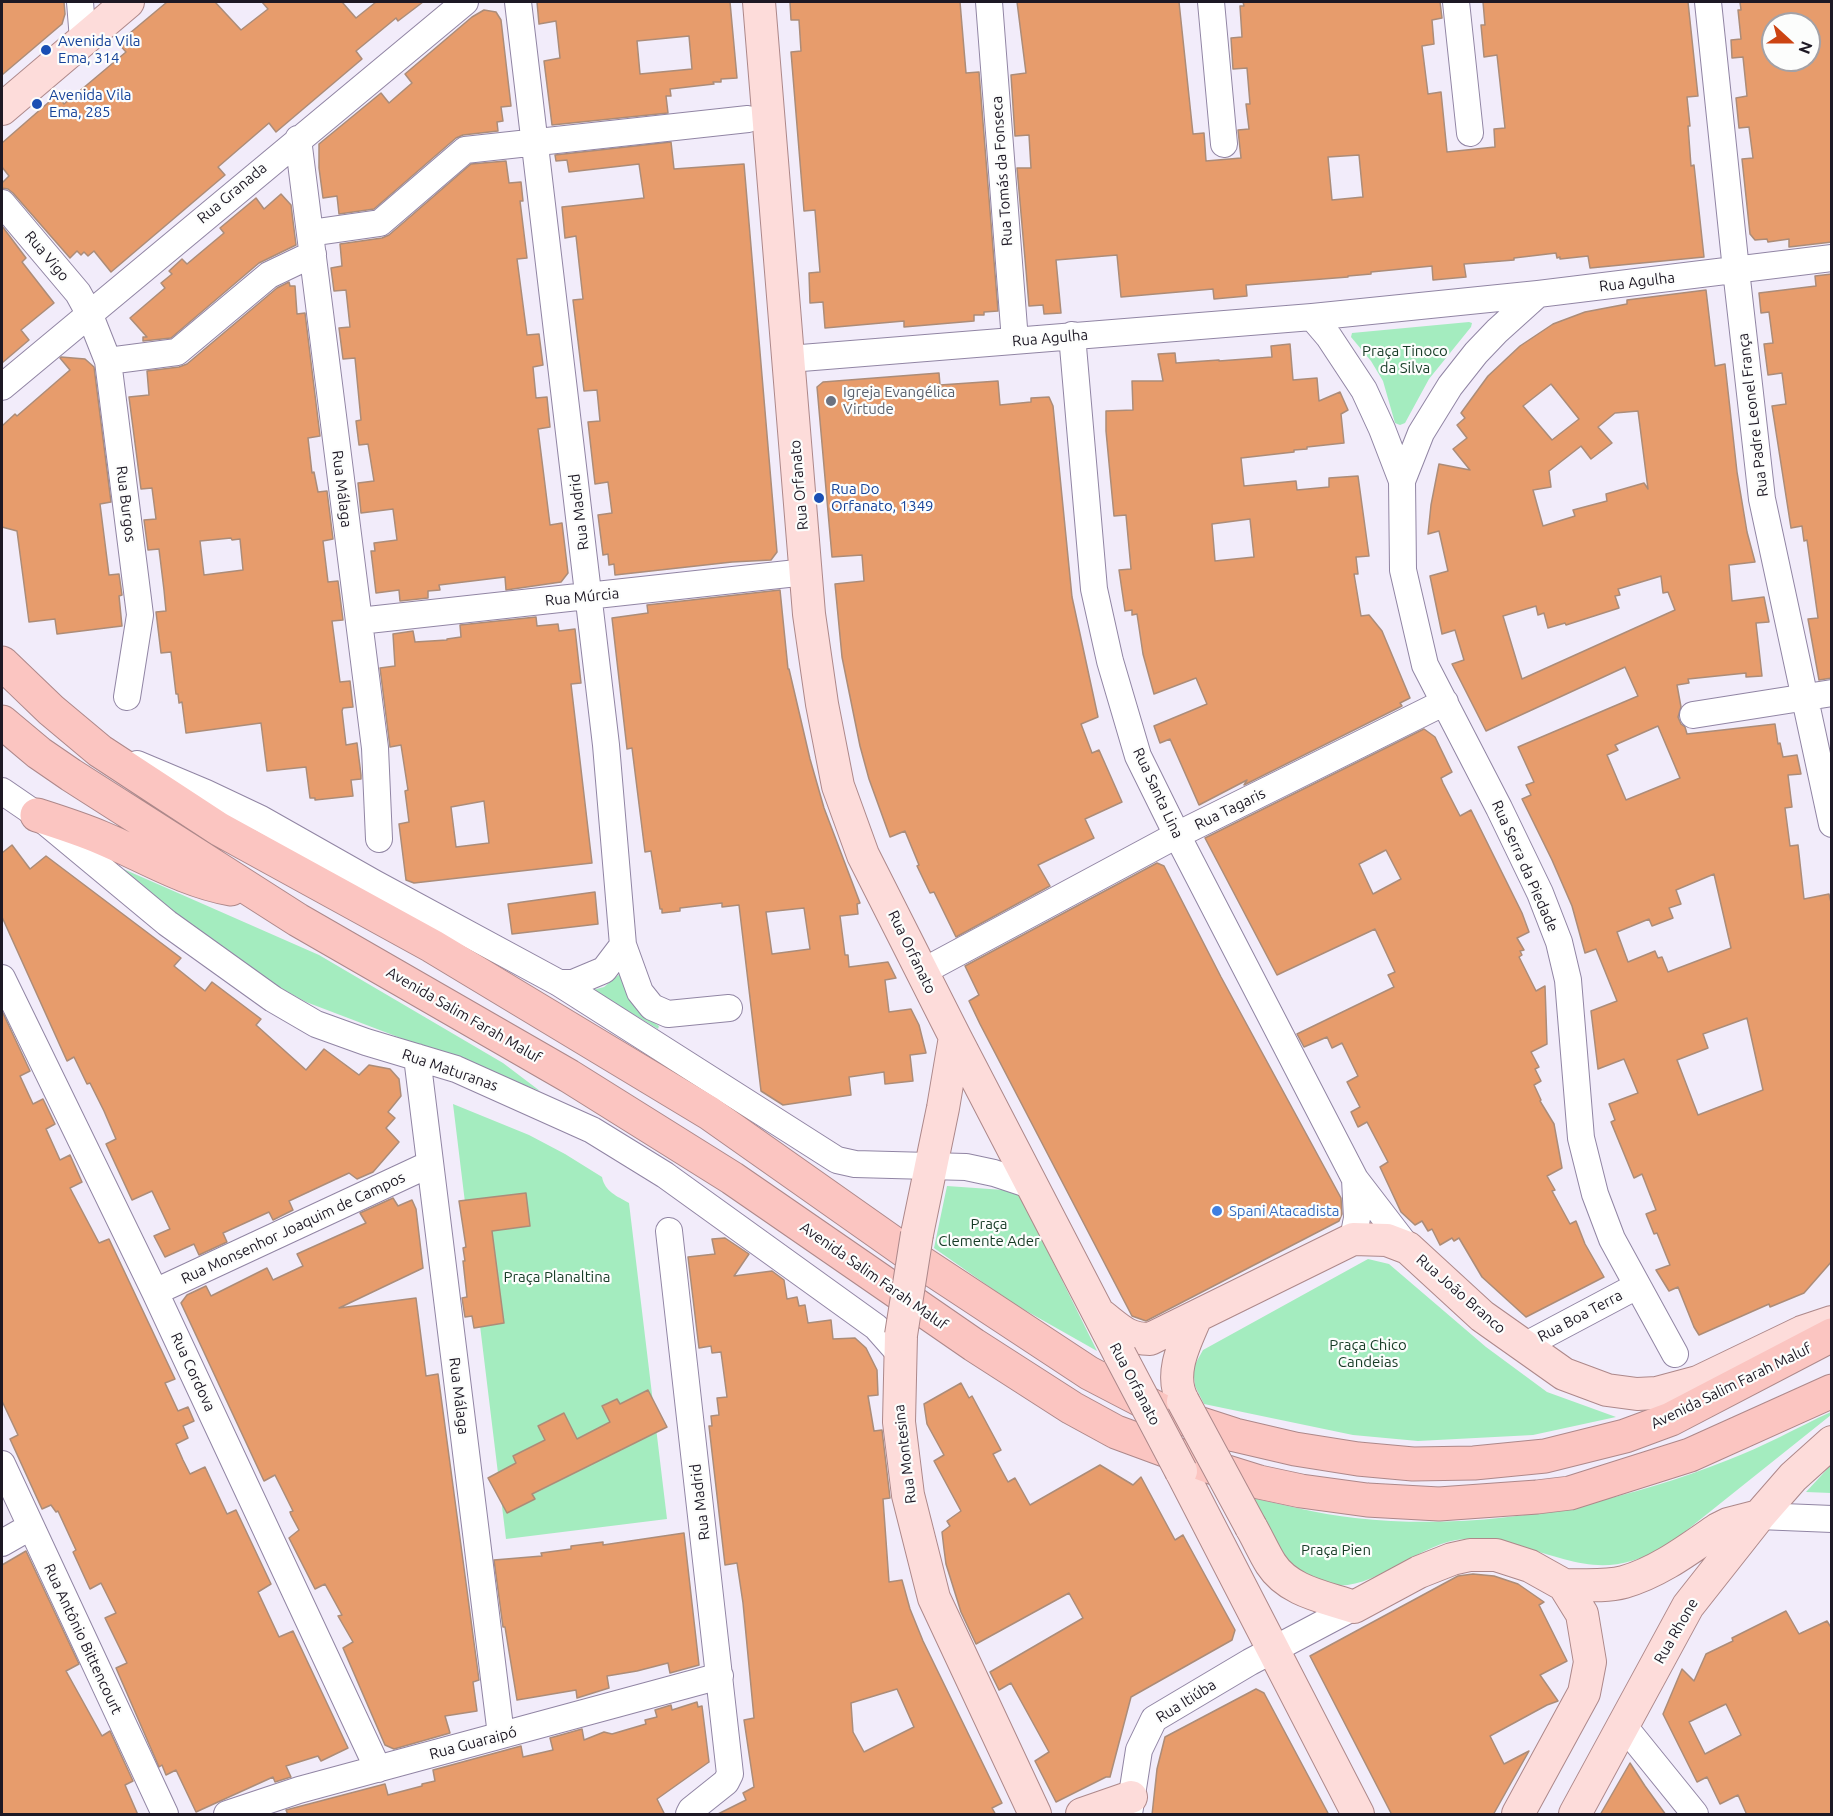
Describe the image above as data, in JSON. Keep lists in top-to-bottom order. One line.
{"streets":{"highway":["Avenida Salim Farah Maluf"],"main road":["Rua Orfanato","Rua João Branco","Rua Montesina","Rua Rhone"],"street":["Rua Tomás da Fonseca","Rua Granada","Rua Vigo","Rua Agulha","Rua Padre Leonel França","Rua Málaga","Rua Burgos","Rua Madrid","Rua Múrcia","Rua Santa Lina","Rua Tagaris","Rua Serra da Piedade","Rua Maturanas","Rua Monsenhor Joaquim de Campos","Rua Boa Terra","Rua Cordova","Rua Antônio Bittencourt","Rua Itiúba","Rua Guaraipó"]},"crossings":[["Rua Tomás da Fonseca","Rua Agulha"],["Rua Granada","Rua Vigo"],["Rua Granada","Rua Málaga"],["Rua Granada","Rua Burgos"],["Rua Vigo","Rua Burgos"],["Rua Agulha","Rua Padre Leonel França"],["Rua Agulha","Rua Orfanato"],["Rua Agulha","Rua Santa Lina"],["Rua Orfanato","Rua Múrcia"],["Rua Orfanato","Rua Tagaris"],["Rua Orfanato","Rua João Branco"],["Rua Orfanato","Rua Montesina"],["Rua Orfanato","Rua Itiúba"],["Rua Málaga","Rua Múrcia"],["Rua Málaga","Rua Maturanas"],["Rua Málaga","Rua Monsenhor Joaquim de Campos"],["Rua Málaga","Rua Guaraipó"],["Rua Madrid","Rua Múrcia"],["Rua Madrid","Rua Guaraipó"],["Rua Santa Lina","Rua Tagaris"],["Rua Santa Lina","Rua João Branco"],["Rua Tagaris","Rua Serra da Piedade"],["Rua Serra da Piedade","Rua Boa Terra"],["Avenida Salim Farah Maluf","Rua João Branco"],["Rua Maturanas","Rua Montesina"],["Rua Monsenhor Joaquim de Campos","Rua Cordova"],["Rua João Branco","Rua Boa Terra"],["Rua Cordova","Rua Guaraipó"]],"parks":["Praça Tinoco da Silva","Praça Clemente Ader","Praça Planaltina","Praça Chico Candeias","Praça Pien"],"places":["Avenida Vila Ema, 314","Avenida Vila Ema, 285","Igreja Evangélica Virtude","Rua Do Orfanato, 1349","Spani Atacadista"],"north":"right"}
